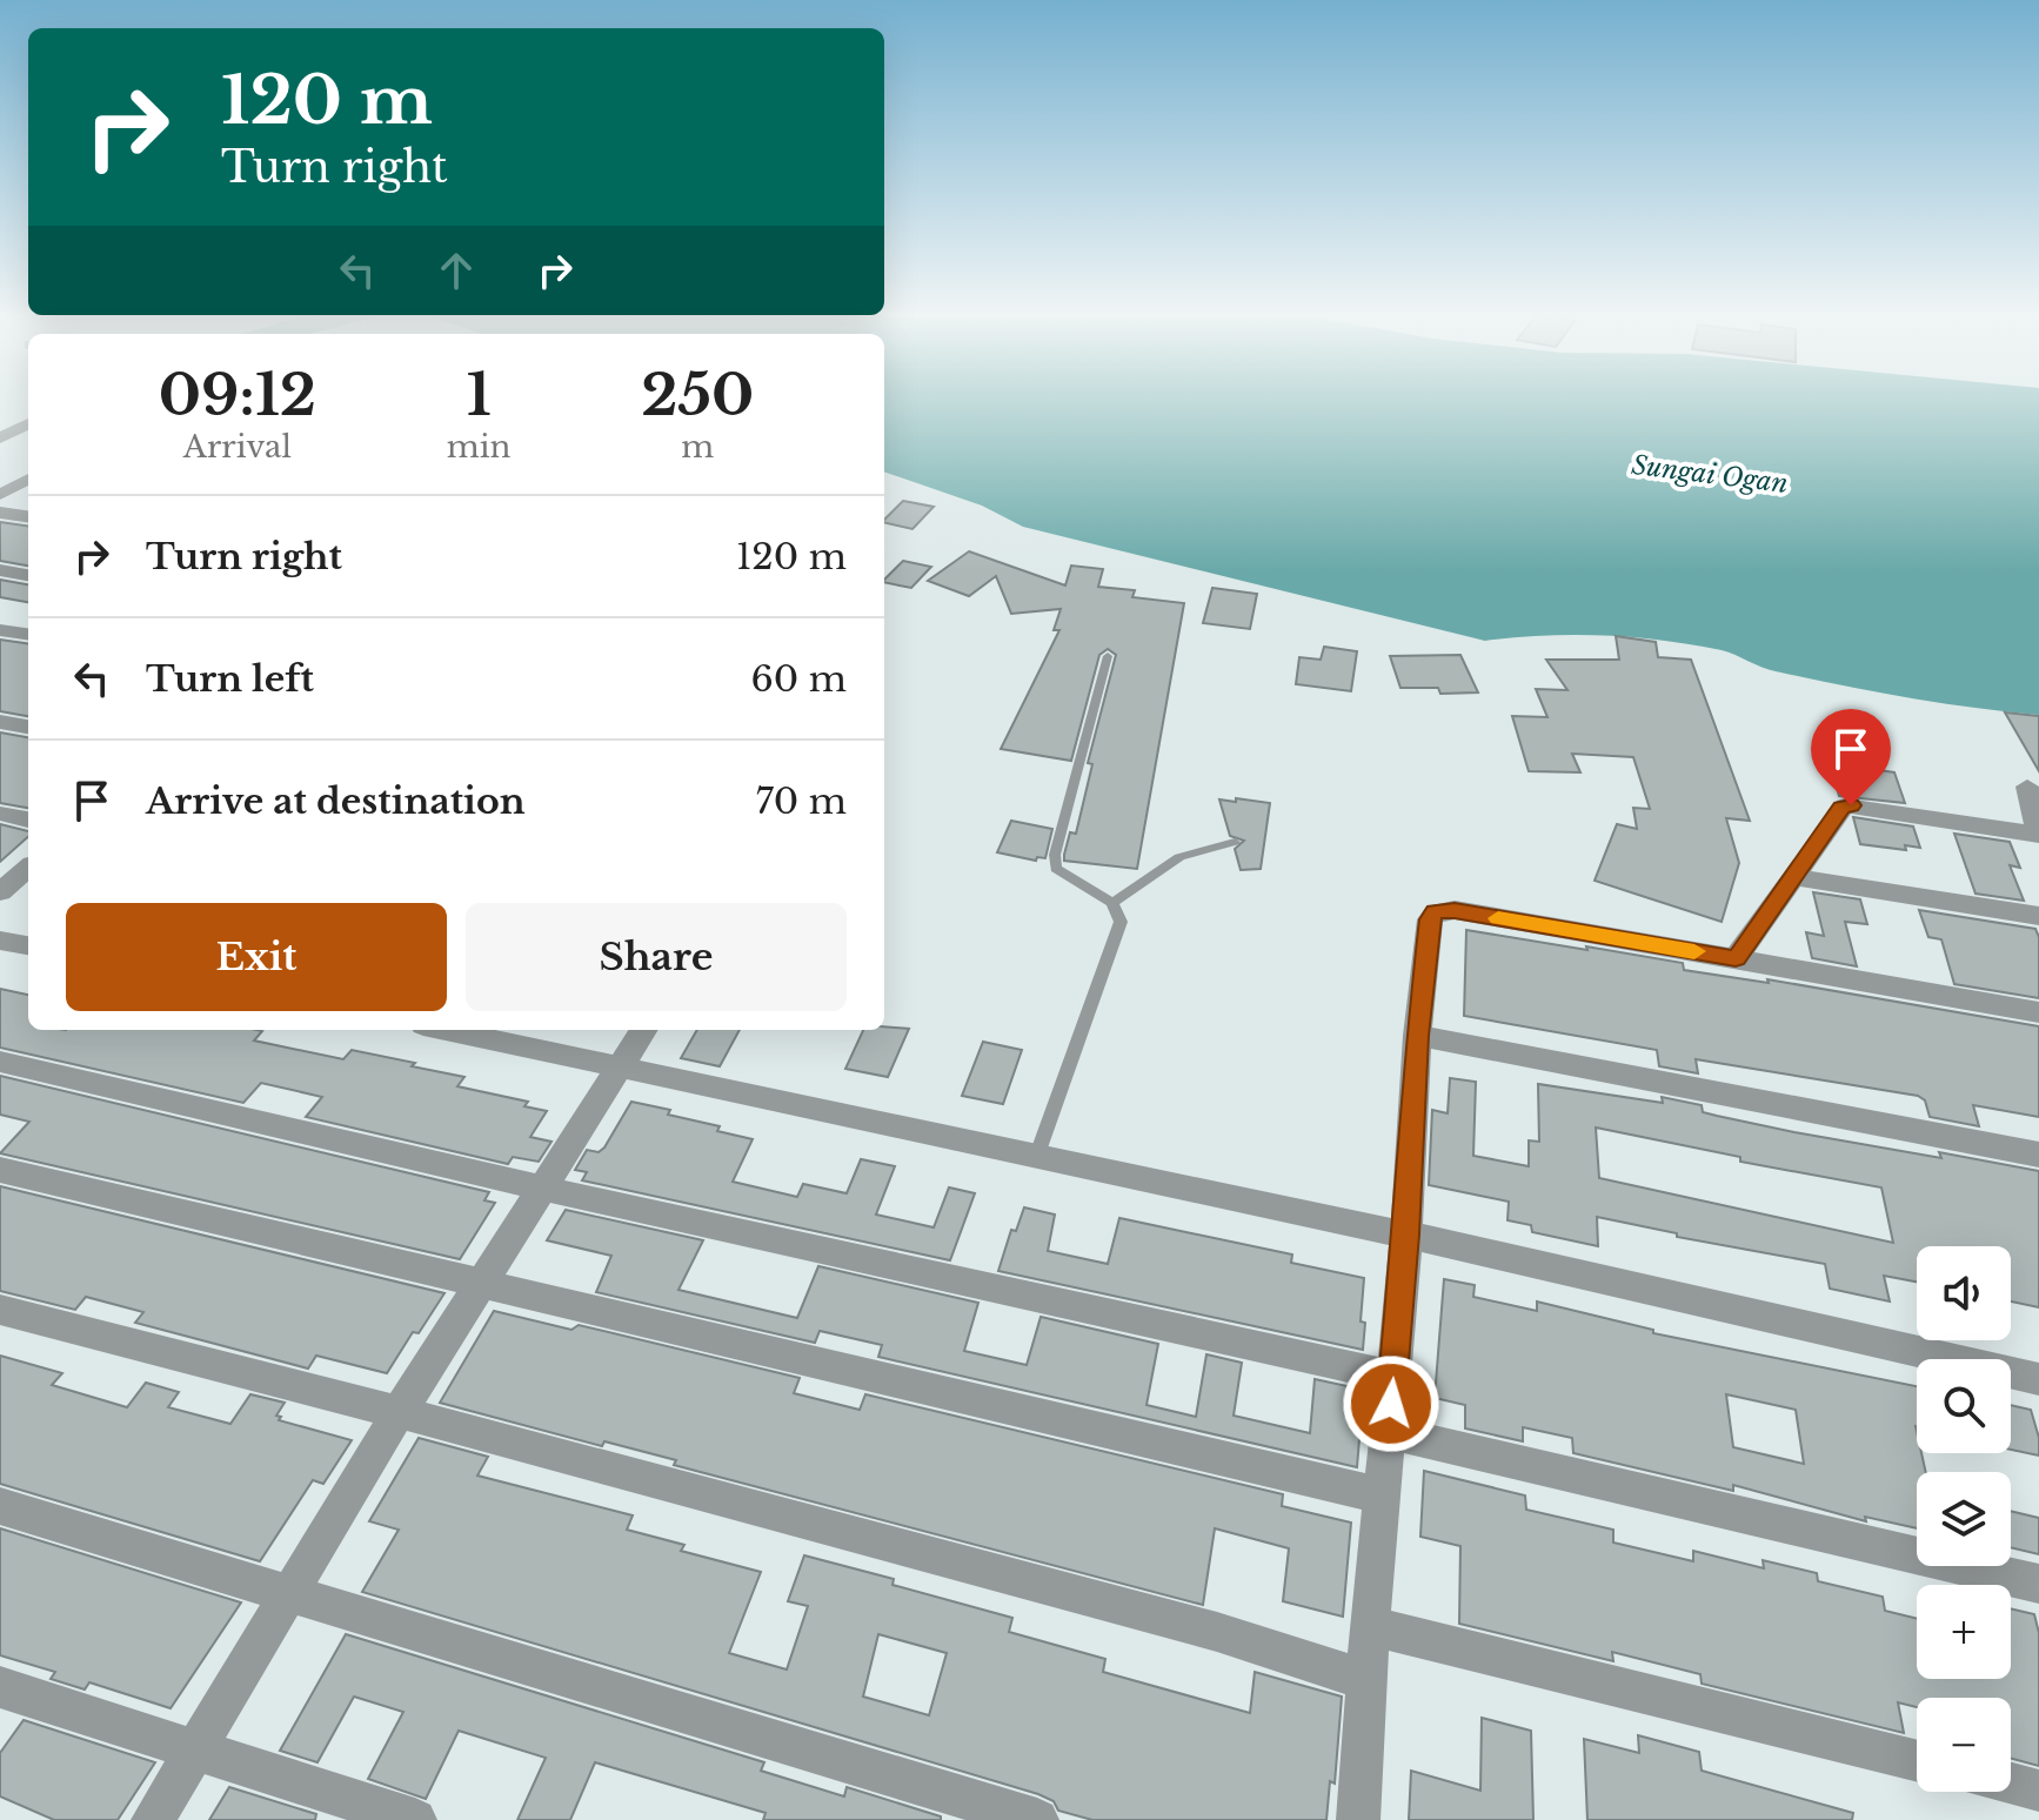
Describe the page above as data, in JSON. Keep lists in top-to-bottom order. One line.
{"water":["Sungai Ogan"],"page":{"turn":["120 m","Turn right"],"eta":["09:12","Arrival","1","min","250","m"],"list":[{"name":"Turn right","value":"120 m"},{"name":"Turn left","value":"60 m"},{"name":"Arrive at destination","value":"70 m"}],"buttons":["Exit","Share"],"map_buttons":["+","−"]}}
